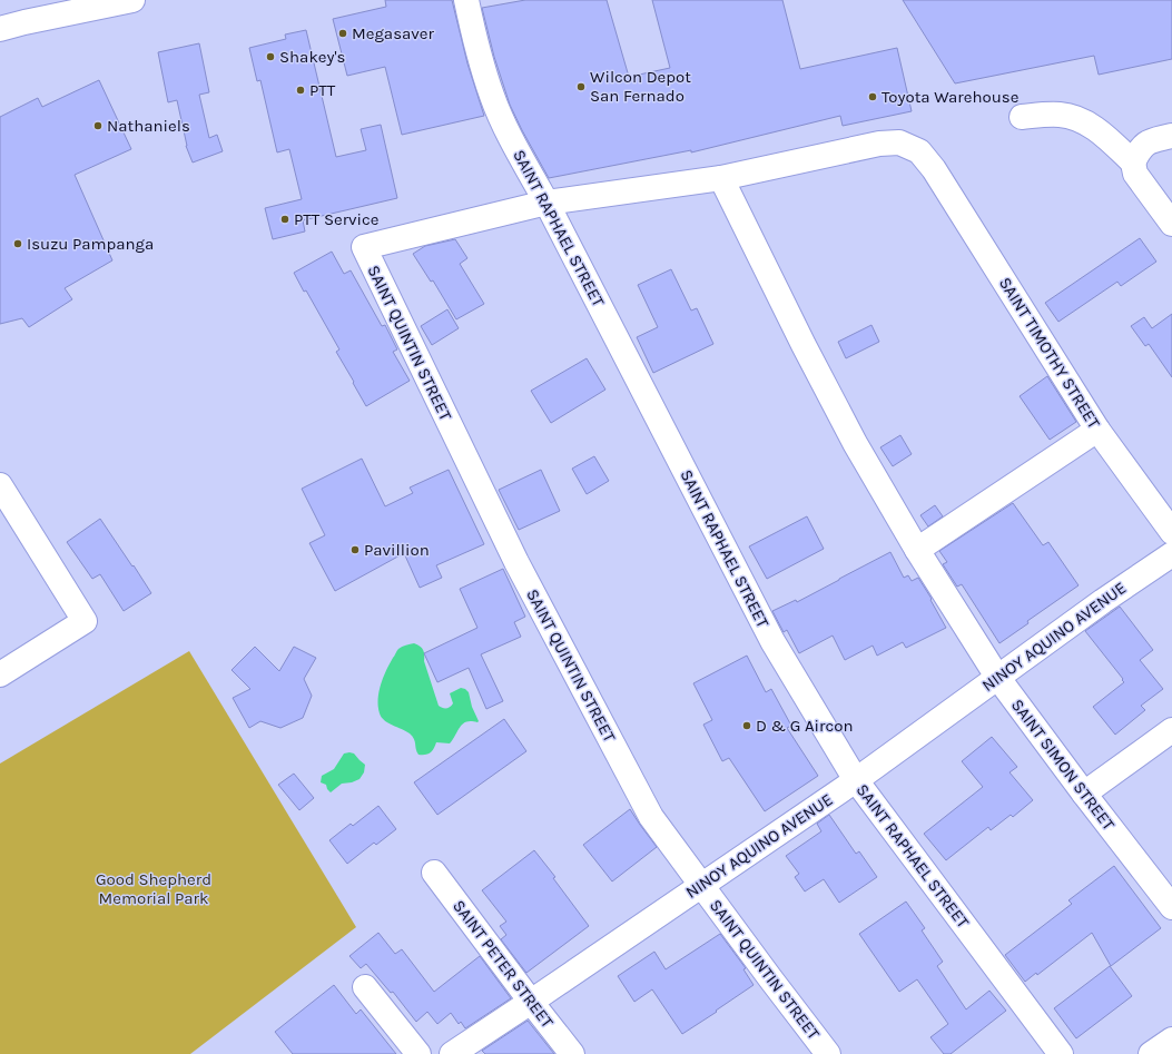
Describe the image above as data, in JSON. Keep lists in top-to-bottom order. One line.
{"streets":{"main road":["SAINT RAPHAEL STREET","SAINT QUINTIN STREET","SAINT TIMOTHY STREET","NINOY AQUINO AVENUE","SAINT SIMON STREET","SAINT PETER STREET"]},"crossings":[["SAINT RAPHAEL STREET","SAINT TIMOTHY STREET"],["SAINT RAPHAEL STREET","NINOY AQUINO AVENUE"],["SAINT QUINTIN STREET","SAINT TIMOTHY STREET"],["SAINT QUINTIN STREET","NINOY AQUINO AVENUE"],["SAINT TIMOTHY STREET","SAINT SIMON STREET"],["NINOY AQUINO AVENUE","SAINT SIMON STREET"],["NINOY AQUINO AVENUE","SAINT PETER STREET"]],"parks":["Good Shepherd Memorial Park"],"places":["Megasaver","Shakey's","Wilcon Depot San Fernado","PTT","Toyota Warehouse","Nathaniels","PTT Service","Isuzu Pampanga","Pavillion","D & G Aircon"]}
